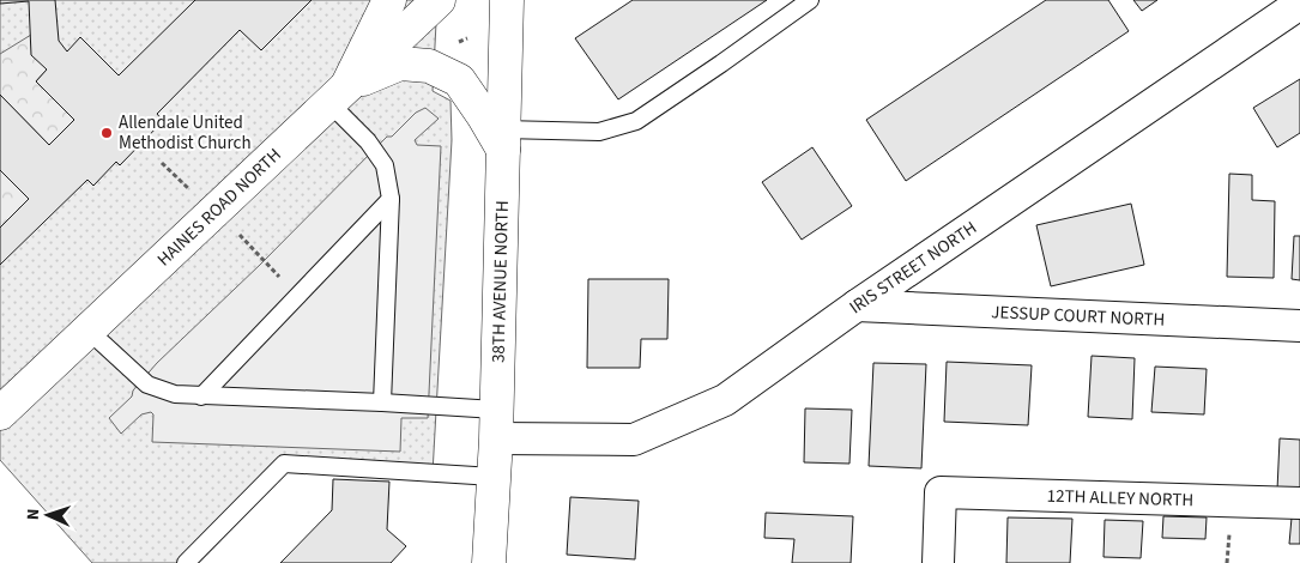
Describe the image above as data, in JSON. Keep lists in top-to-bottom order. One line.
{"streets":{"street":["HAINES ROAD NORTH","IRIS STREET NORTH","38TH AVENUE NORTH","JESSUP COURT NORTH","12TH ALLEY NORTH"]},"crossings":[["IRIS STREET NORTH","38TH AVENUE NORTH"],["IRIS STREET NORTH","JESSUP COURT NORTH"]],"places":["Allendale United Methodist Church"],"north":"left"}
